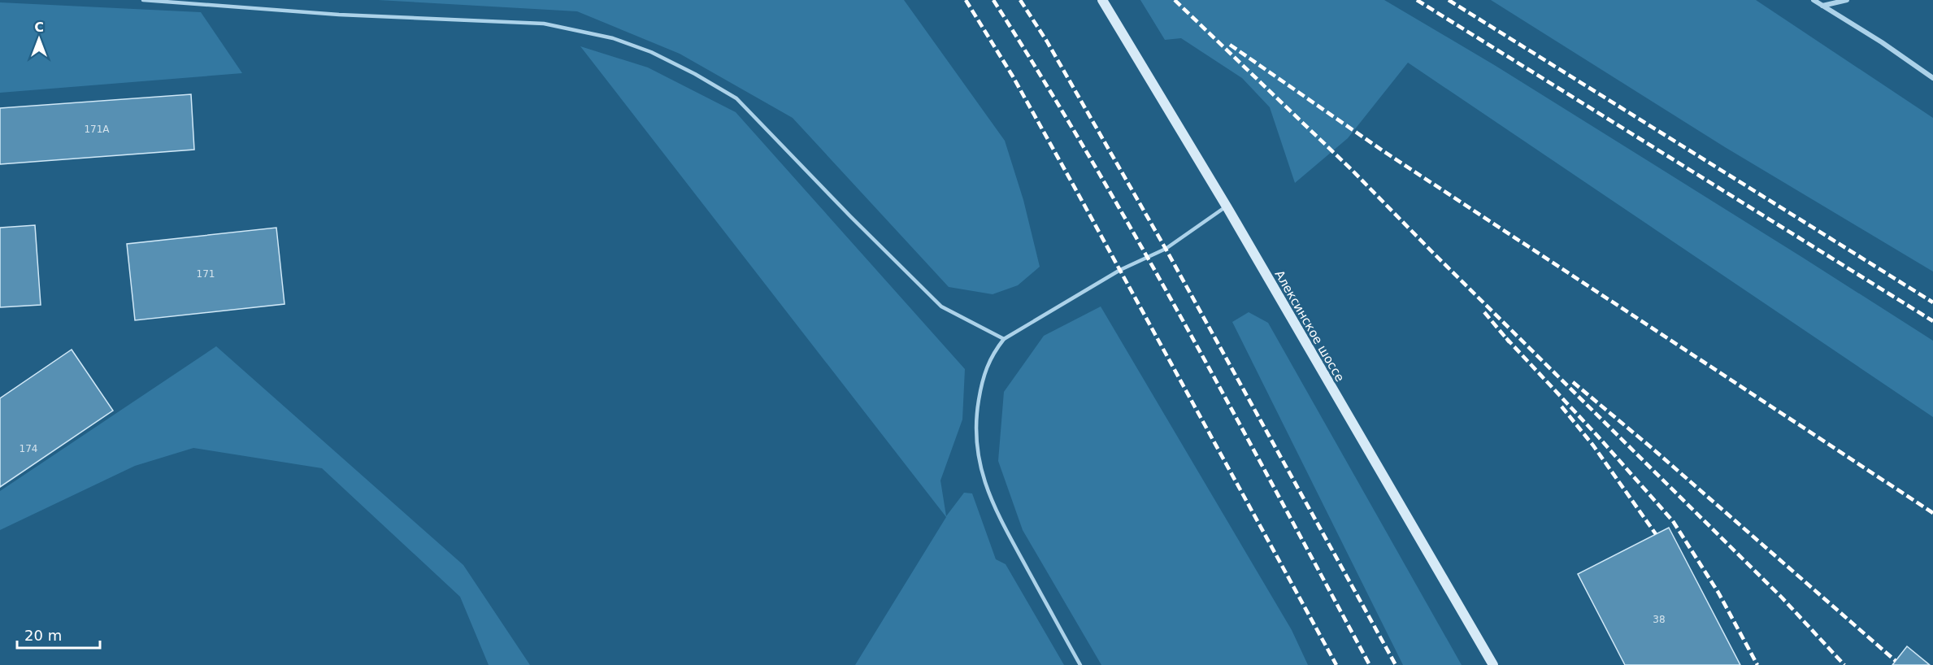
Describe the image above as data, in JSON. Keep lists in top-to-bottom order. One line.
{"streets":{"main road":["Алексинское шоссе"]},"house_numbers":["171А","171","174","38"],"scale_bar":"20 m","north":"top"}
